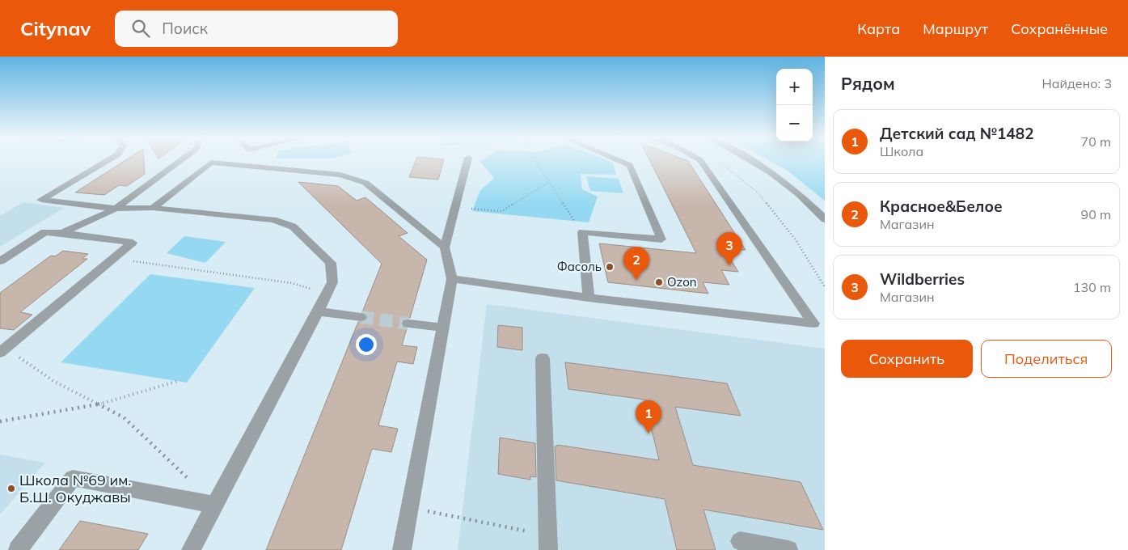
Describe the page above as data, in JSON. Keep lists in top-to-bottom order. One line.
{"places":["Фасоль","Ozon","Школа №69 им. Б.Ш. Окуджавы"],"page":{"header":"Citynav","search":"Поиск","nav":["Карта","Маршрут","Сохранённые"],"heading":["Рядом","Найдено: 3"],"map_buttons":["+","−"],"list":[{"mark":"1","name":"Детский сад №1482","note":"Школа","value":"70 m"},{"mark":"2","name":"Красное&Белое","note":"Магазин","value":"90 m"},{"mark":"3","name":"Wildberries","note":"Магазин","value":"130 m"}],"pins":["3","2","1"],"buttons":["Сохранить","Поделиться"]}}
